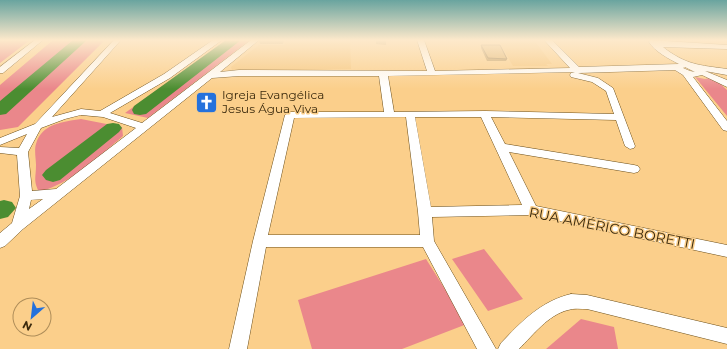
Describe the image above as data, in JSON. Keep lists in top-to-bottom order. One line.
{"streets":{"street":["RUA AMÉRICO BORETTI"]},"places":{"church":["Igreja Evangélica Jesus Água Viva"]},"north":"bottom left"}
